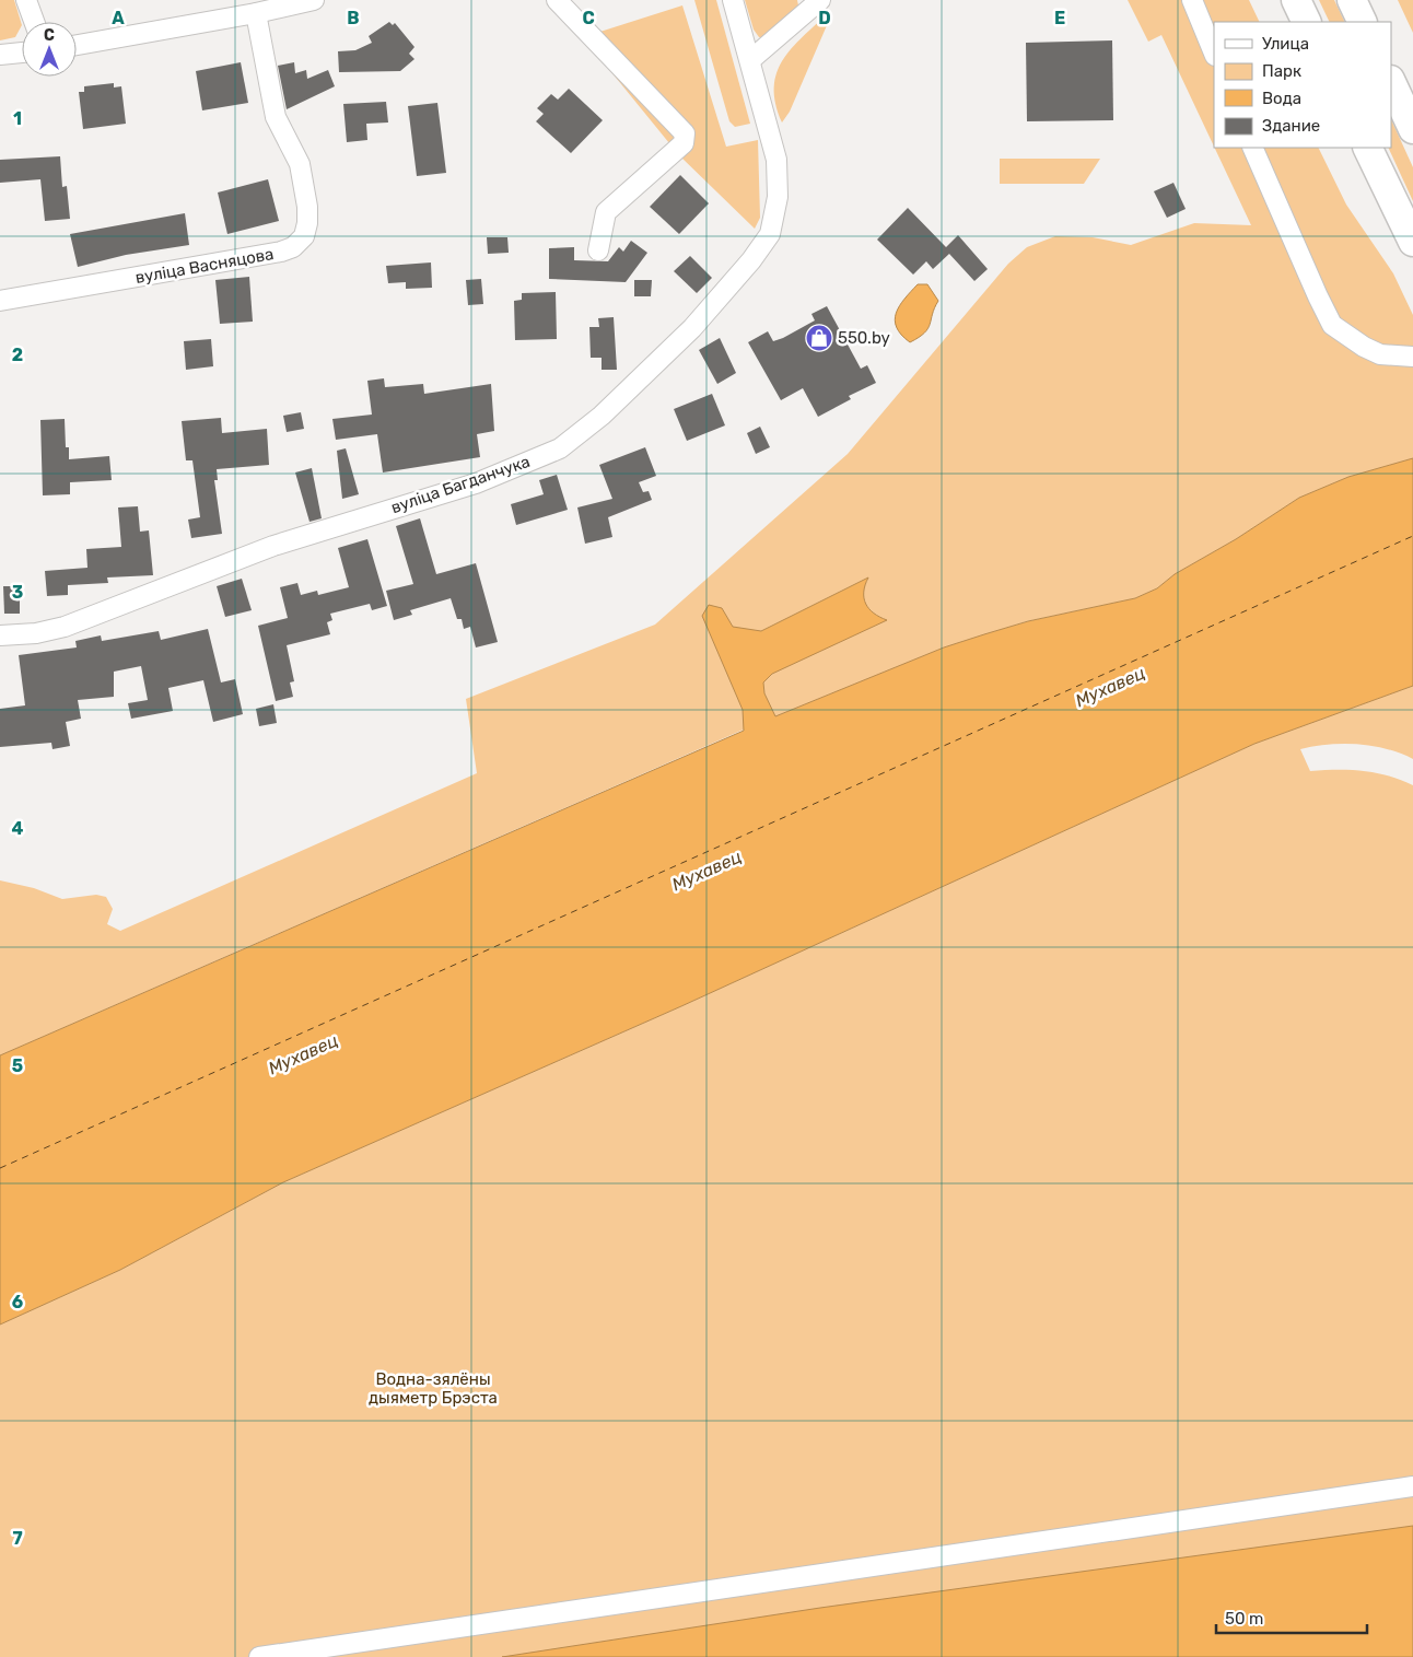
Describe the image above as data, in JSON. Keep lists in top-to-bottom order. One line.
{"streets":{"street":["вуліца Васняцова","вуліца Багданчука"]},"water":["Мухавец"],"parks":["Водна-зялёны дыяметр Брэста"],"places":{"shop":["550.by"]},"legend":["Улица","Парк","Вода","Здание"],"scale_bar":"50 m","north":"top","grid":{"columns":["A","B","C","D","E"],"rows":["1","2","3","4","5","6","7"]}}
